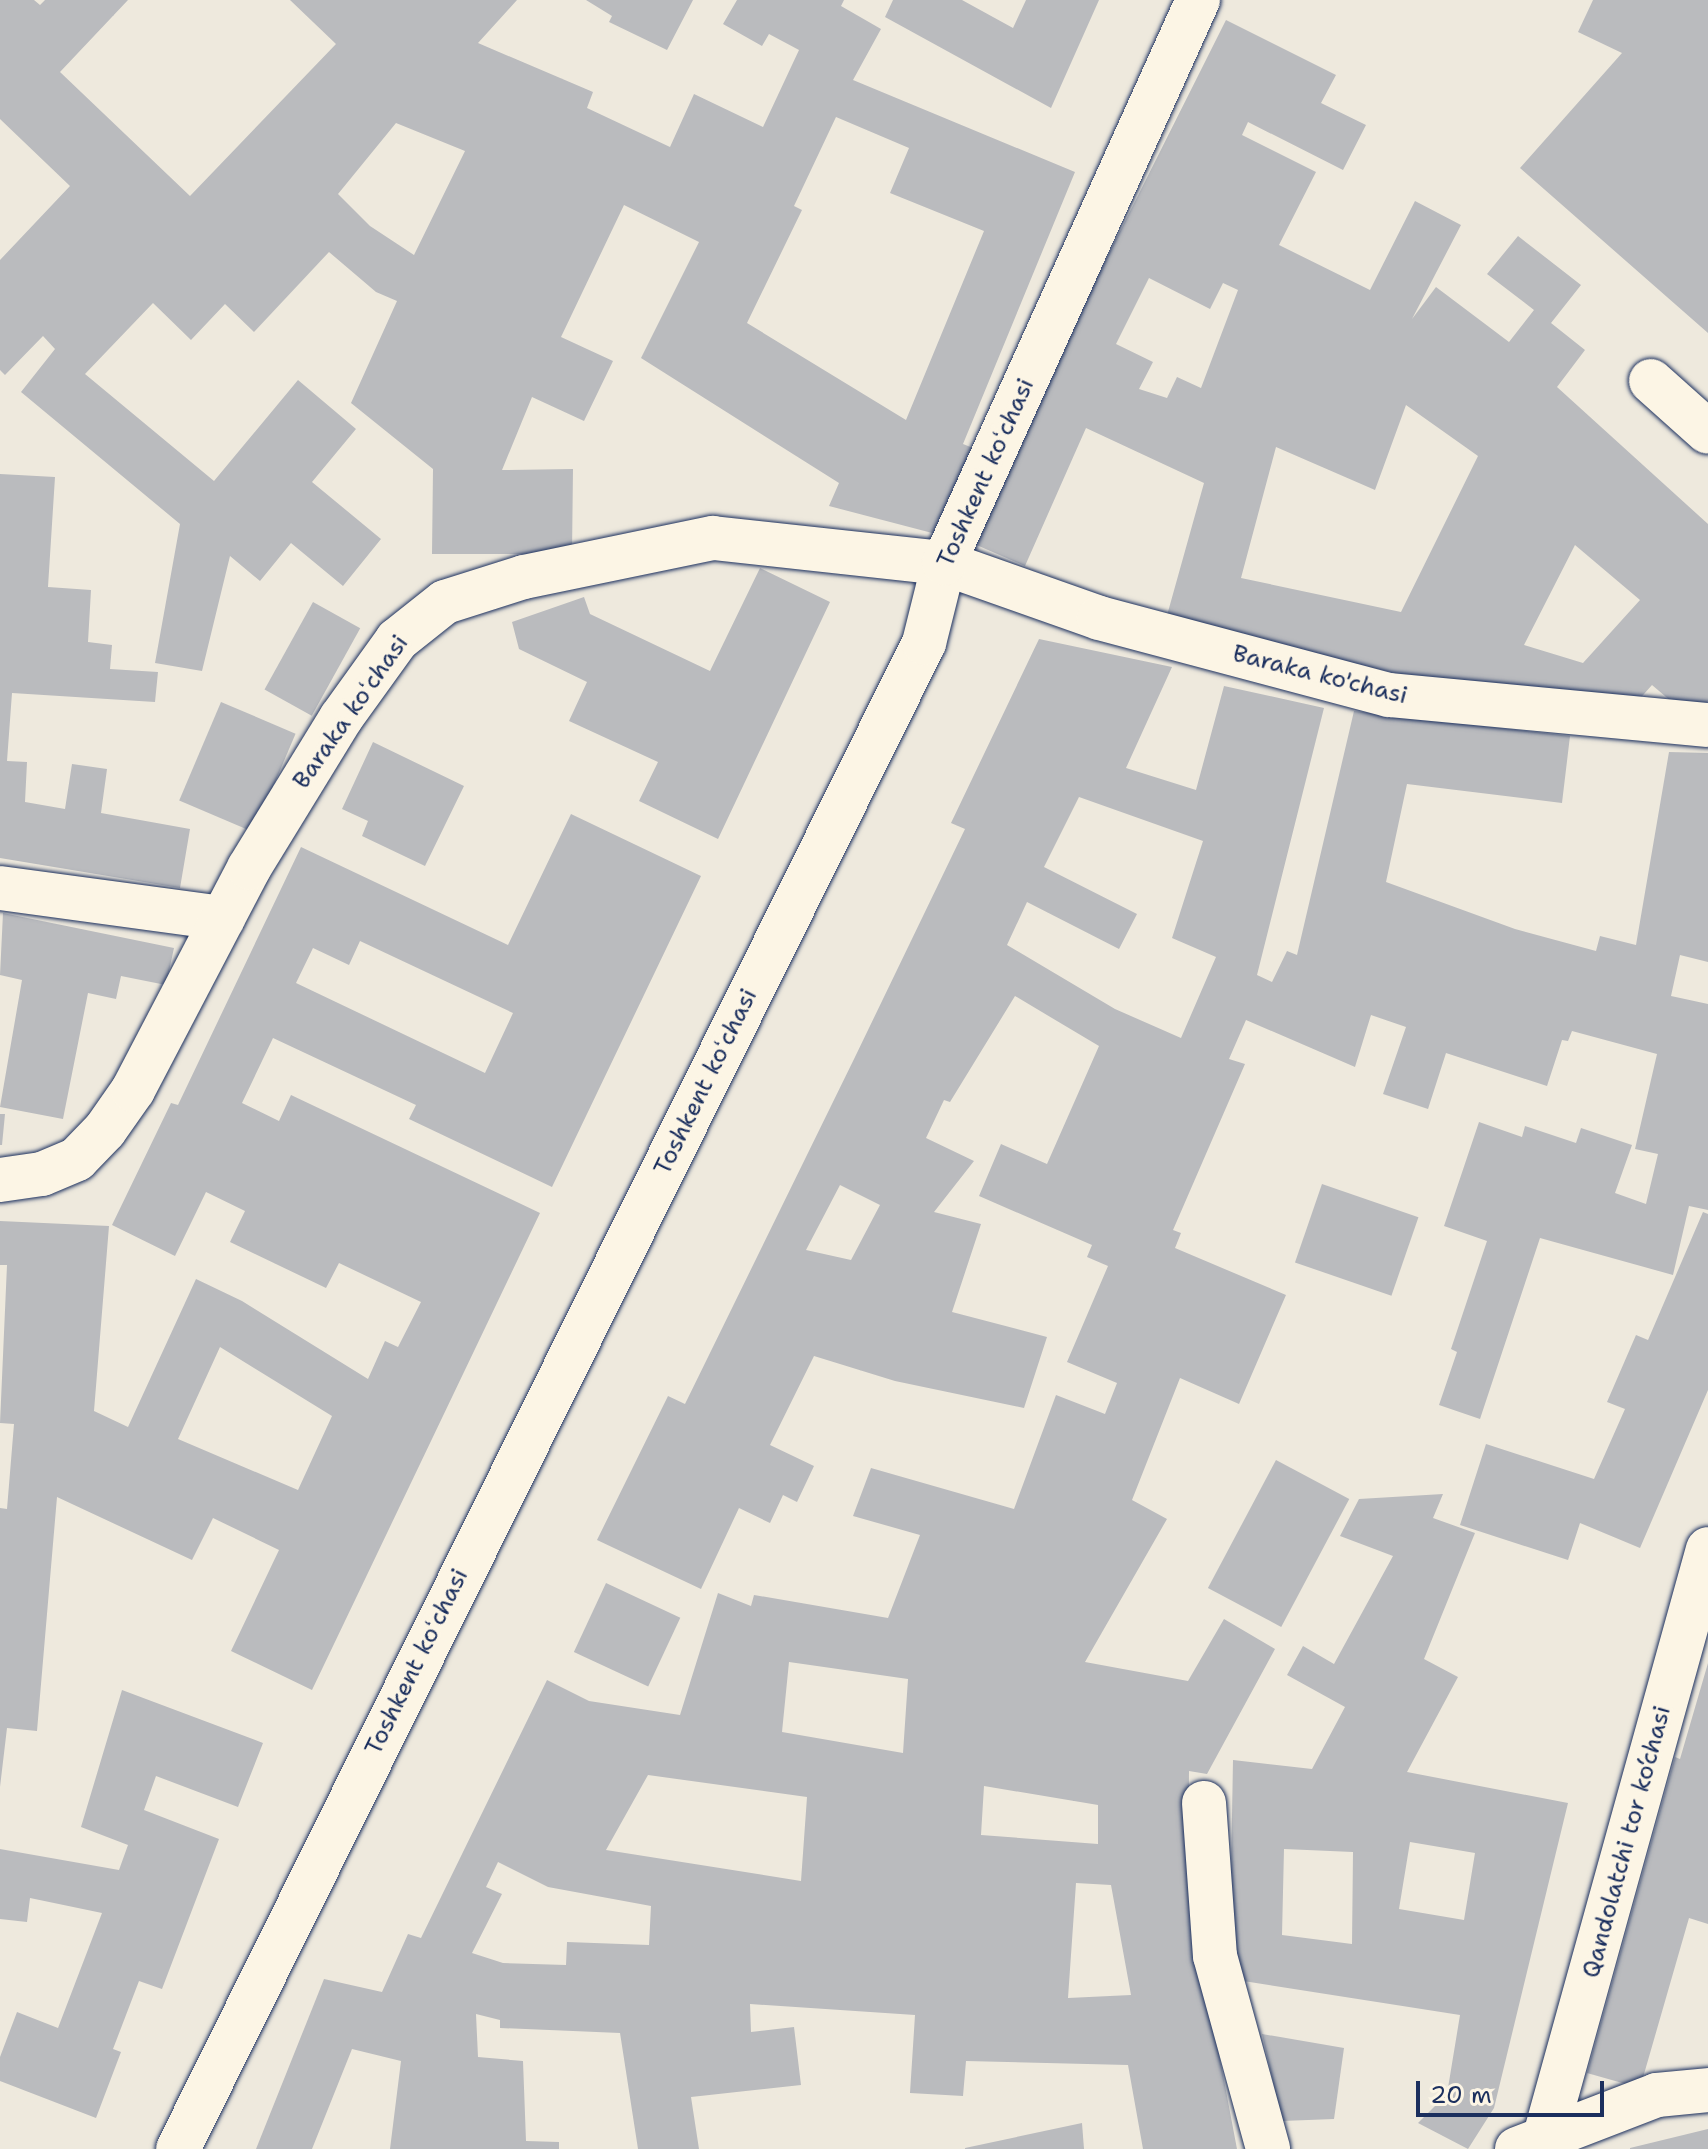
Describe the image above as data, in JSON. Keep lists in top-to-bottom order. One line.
{"streets":{"street":["Toshkent koʻchasi","Baraka ko'chasi","Baraka koʻchasi","Qandolatchi tor ko‘chasi"]},"crossings":[["Toshkent koʻchasi","Baraka ko'chasi"],["Toshkent koʻchasi","Baraka koʻchasi"],["Baraka ko'chasi","Baraka koʻchasi"]],"scale_bar":"20 m"}
